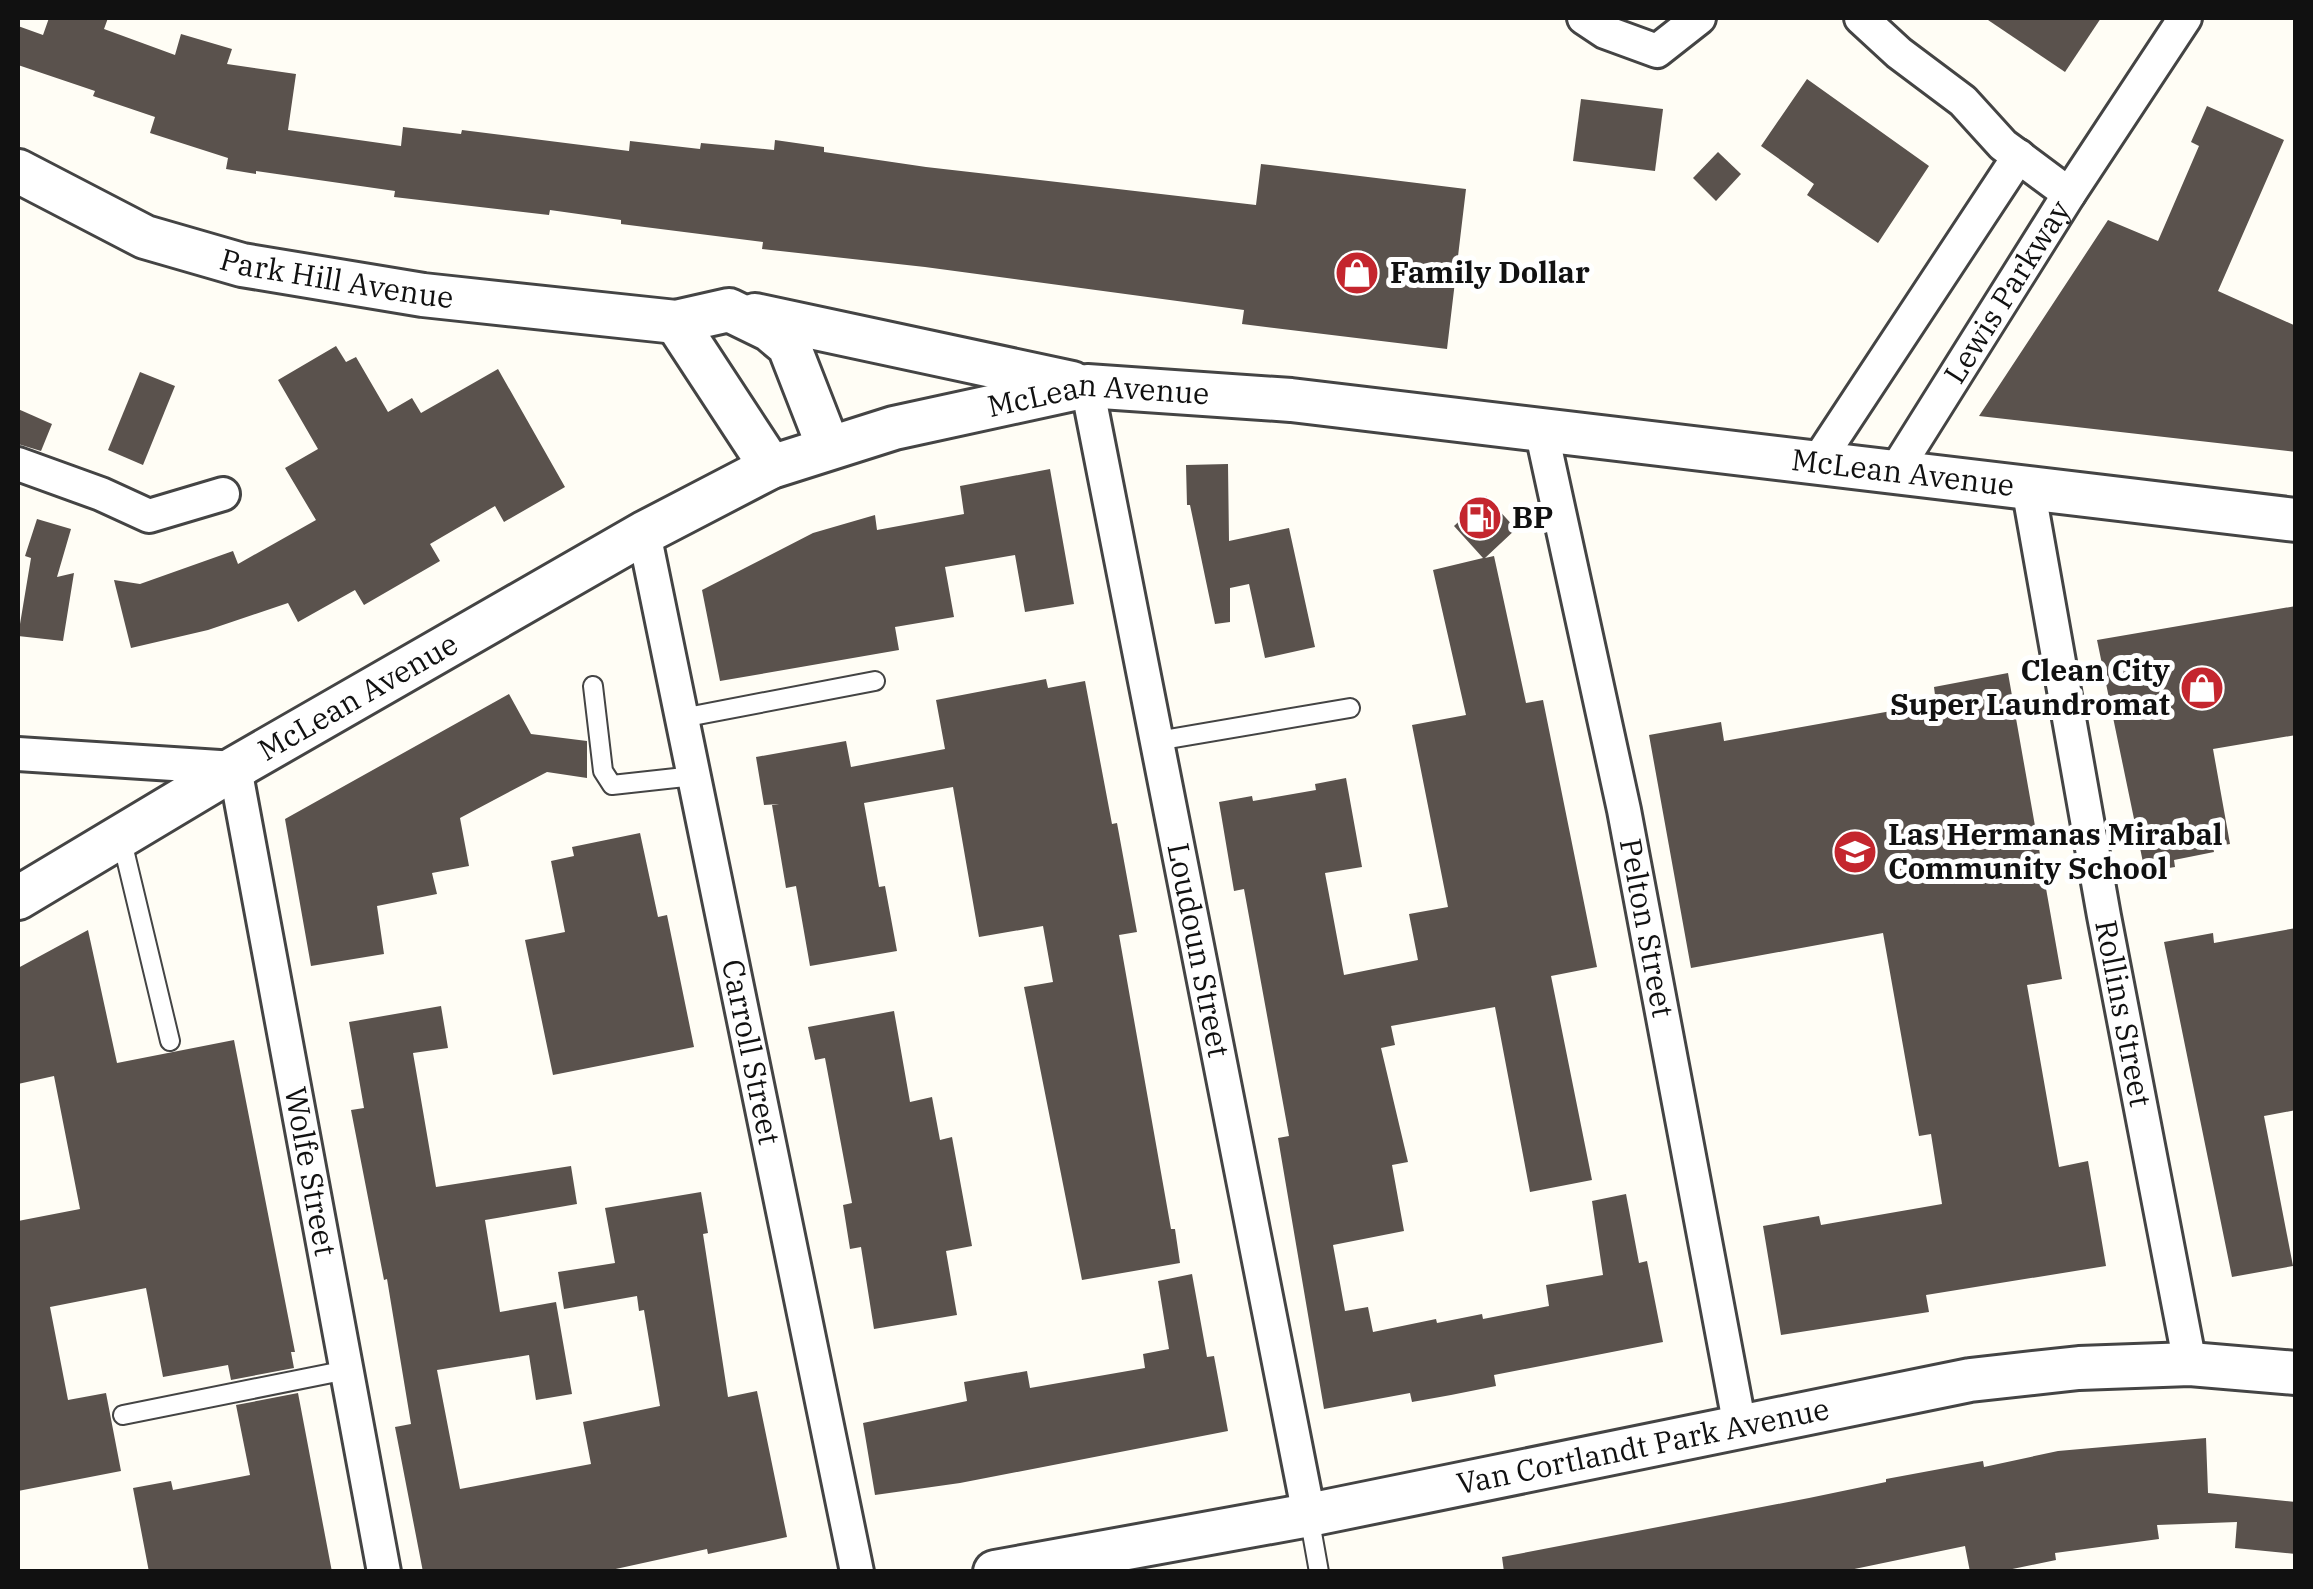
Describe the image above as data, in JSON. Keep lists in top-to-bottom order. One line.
{"streets":{"street":["Park Hill Avenue","Lewis Parkway","McLean Avenue","Pelton Street","Loudoun Street","Rollins Street","Carroll Street","Wolfe Street","Van Cortlandt Park Avenue"]},"crossings":[["Lewis Parkway","McLean Avenue"],["McLean Avenue","Pelton Street"],["McLean Avenue","Loudoun Street"],["McLean Avenue","Rollins Street"],["McLean Avenue","Carroll Street"],["McLean Avenue","Wolfe Street"],["Pelton Street","Van Cortlandt Park Avenue"],["Loudoun Street","Van Cortlandt Park Avenue"],["Rollins Street","Van Cortlandt Park Avenue"]],"places":{"shop":["Family Dollar","Clean City Super Laundromat"],"fuel station":["BP"],"school or university":["Las Hermanas Mirabal Community School"]}}
